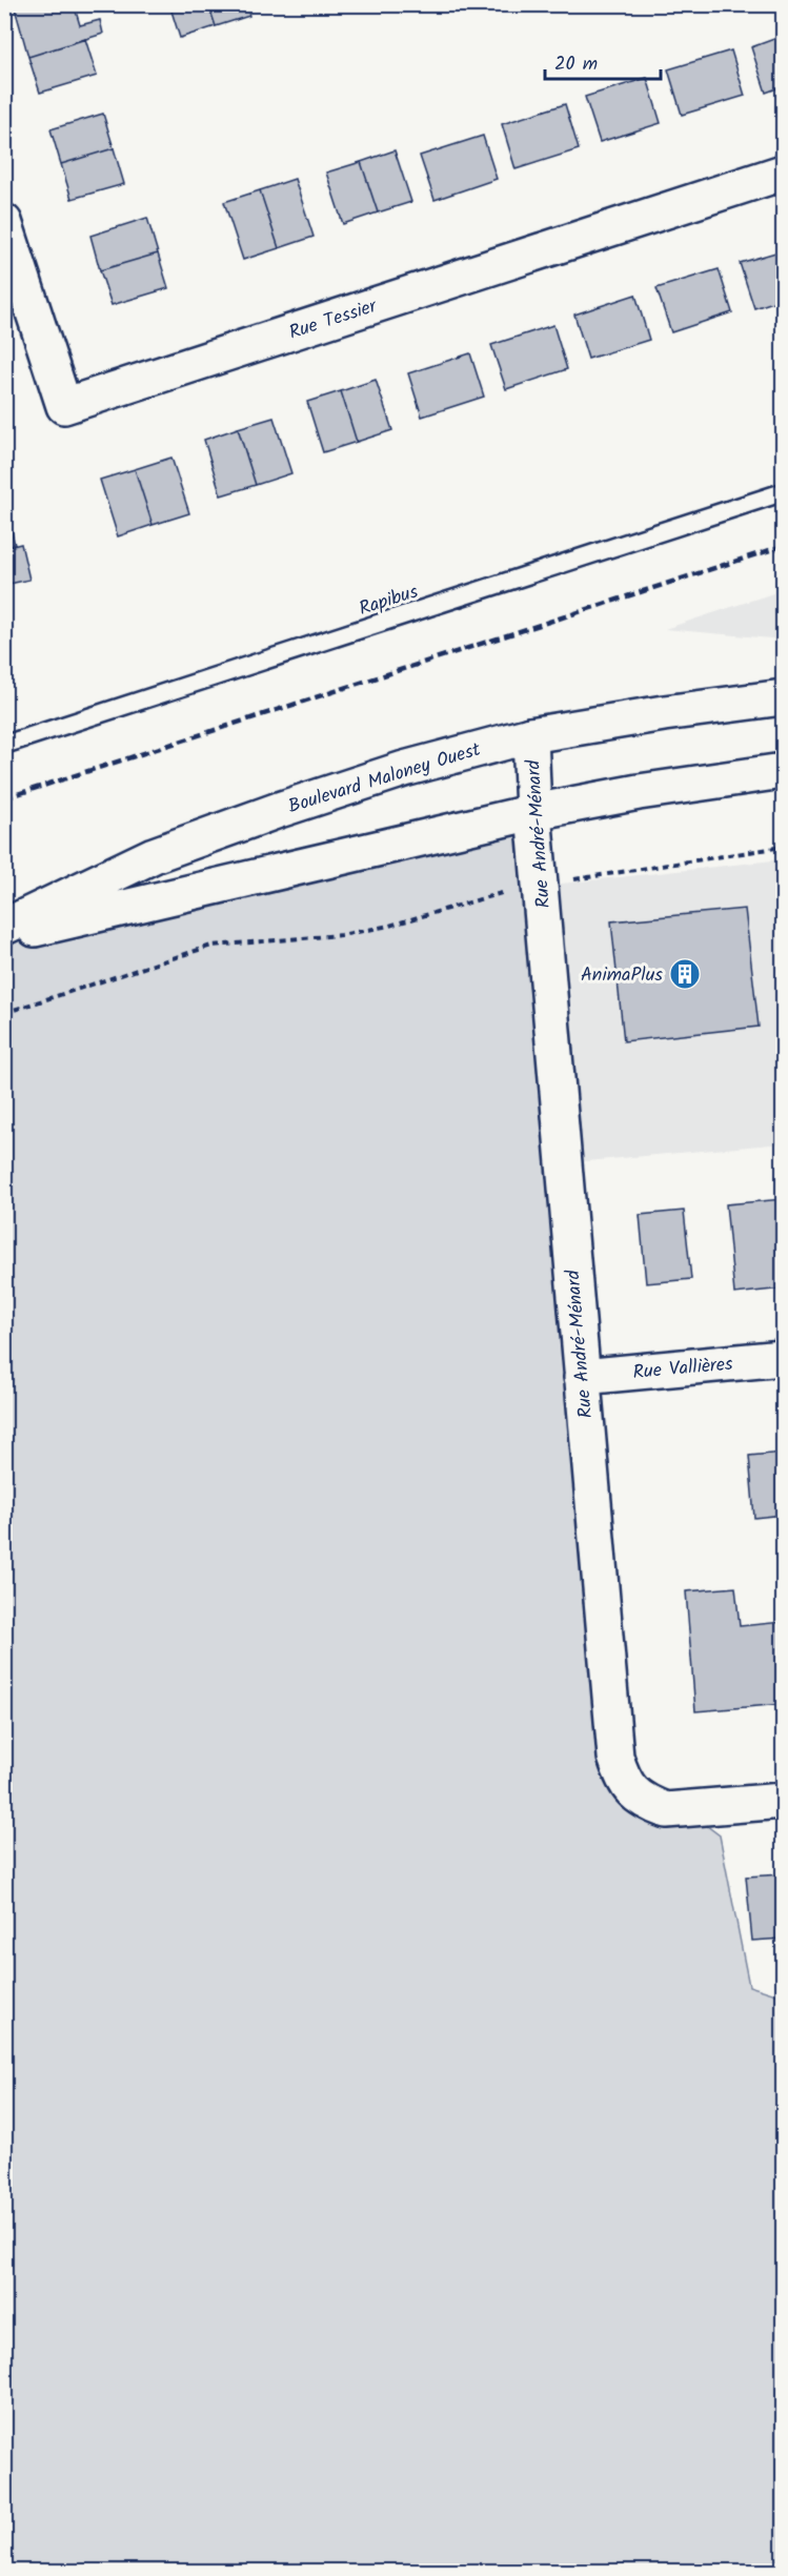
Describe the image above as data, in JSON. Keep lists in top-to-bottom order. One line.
{"streets":{"street":["Rue Tessier","Boulevard Maloney Ouest","Rue André-Ménard","Rue Vallières"],"lane":["Rapibus"]},"crossings":[["Boulevard Maloney Ouest","Rue André-Ménard"],["Rue André-Ménard","Rue Vallières"]],"places":{"building":["AnimaPlus"]},"scale_bar":"20 m"}
